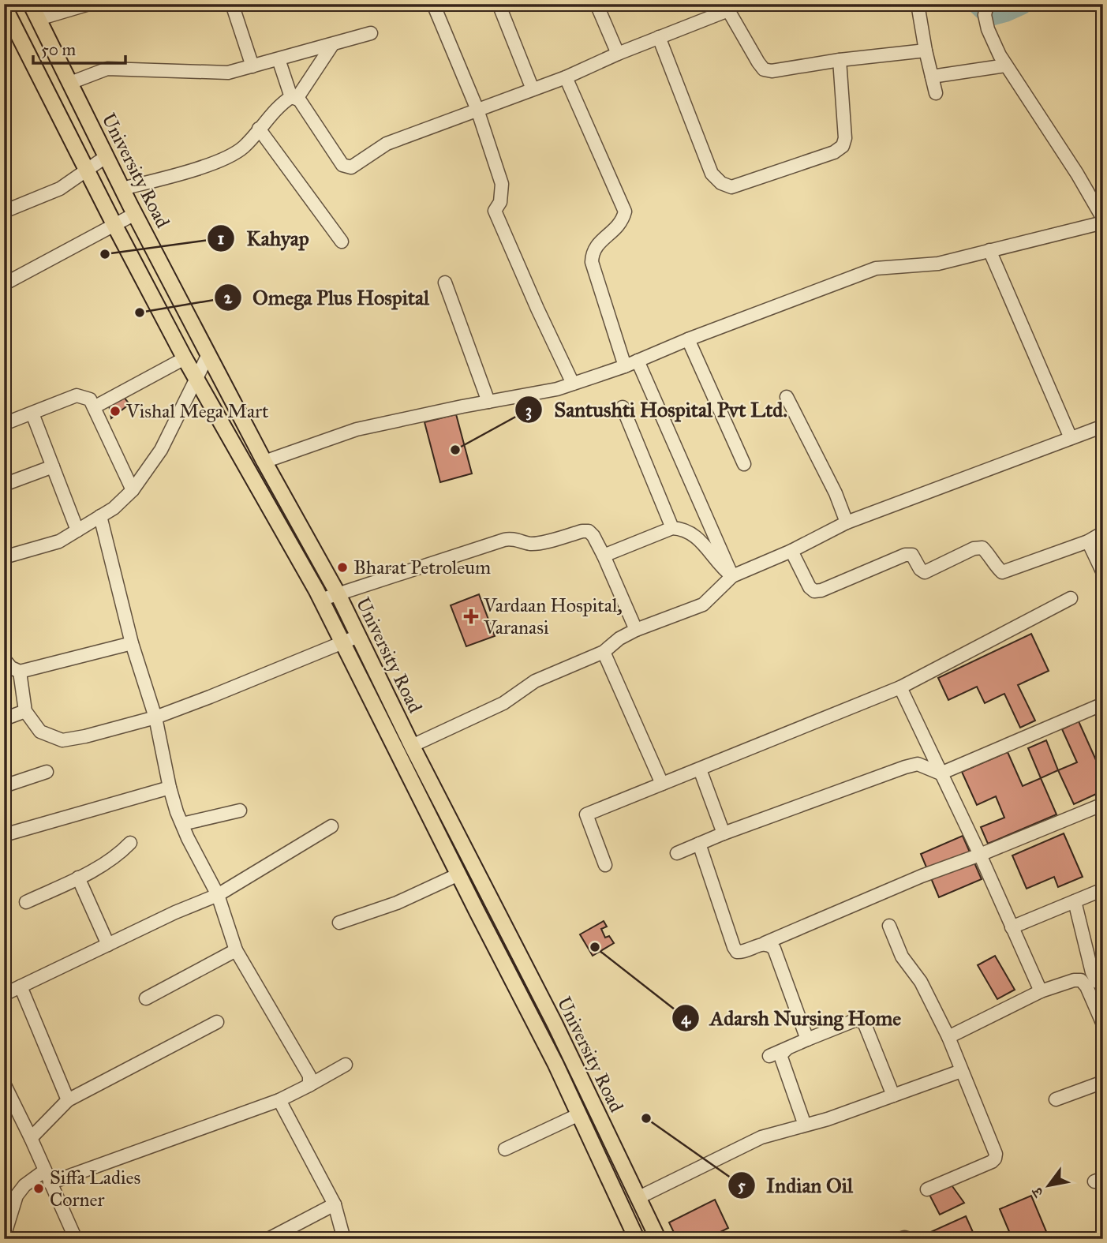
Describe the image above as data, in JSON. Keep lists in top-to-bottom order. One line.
{"streets":{"main road":["University Road"]},"places":{"other":["Kahyap","Omega Plus Hospital","Vishal Mega Mart","Santushti Hospital Pvt Ltd.","Bharat Petroleum","Adarsh Nursing Home","Indian Oil","Siffa Ladies Corner"],"health":["Vardaan Hospital, Varanasi"]},"scale_bar":"50 m","north":"bottom left"}
